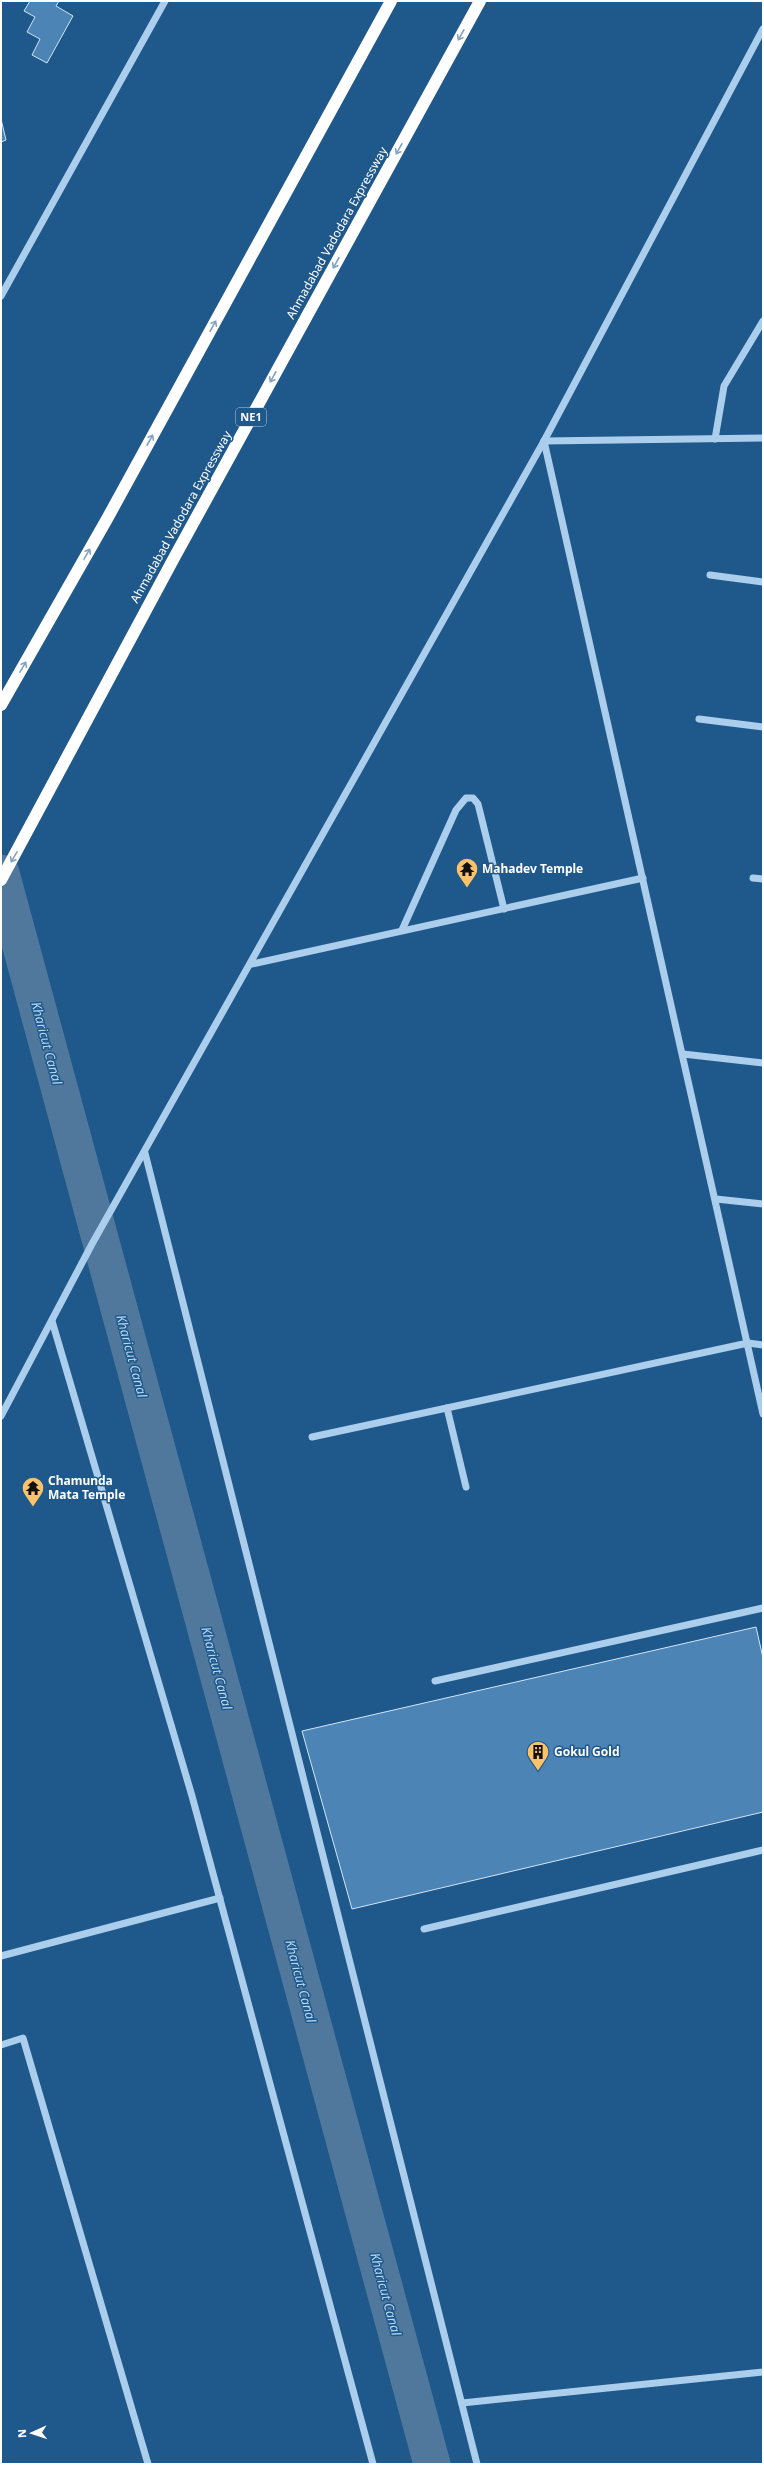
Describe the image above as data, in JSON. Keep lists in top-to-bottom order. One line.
{"streets":{"highway":["Ahmadabad Vadodara Expressway","NE1"]},"water":["Kharicut Canal"],"places":{"temple":["Mahadev Temple","Chamunda Mata Temple"],"building":["Gokul Gold"]},"north":"left"}
